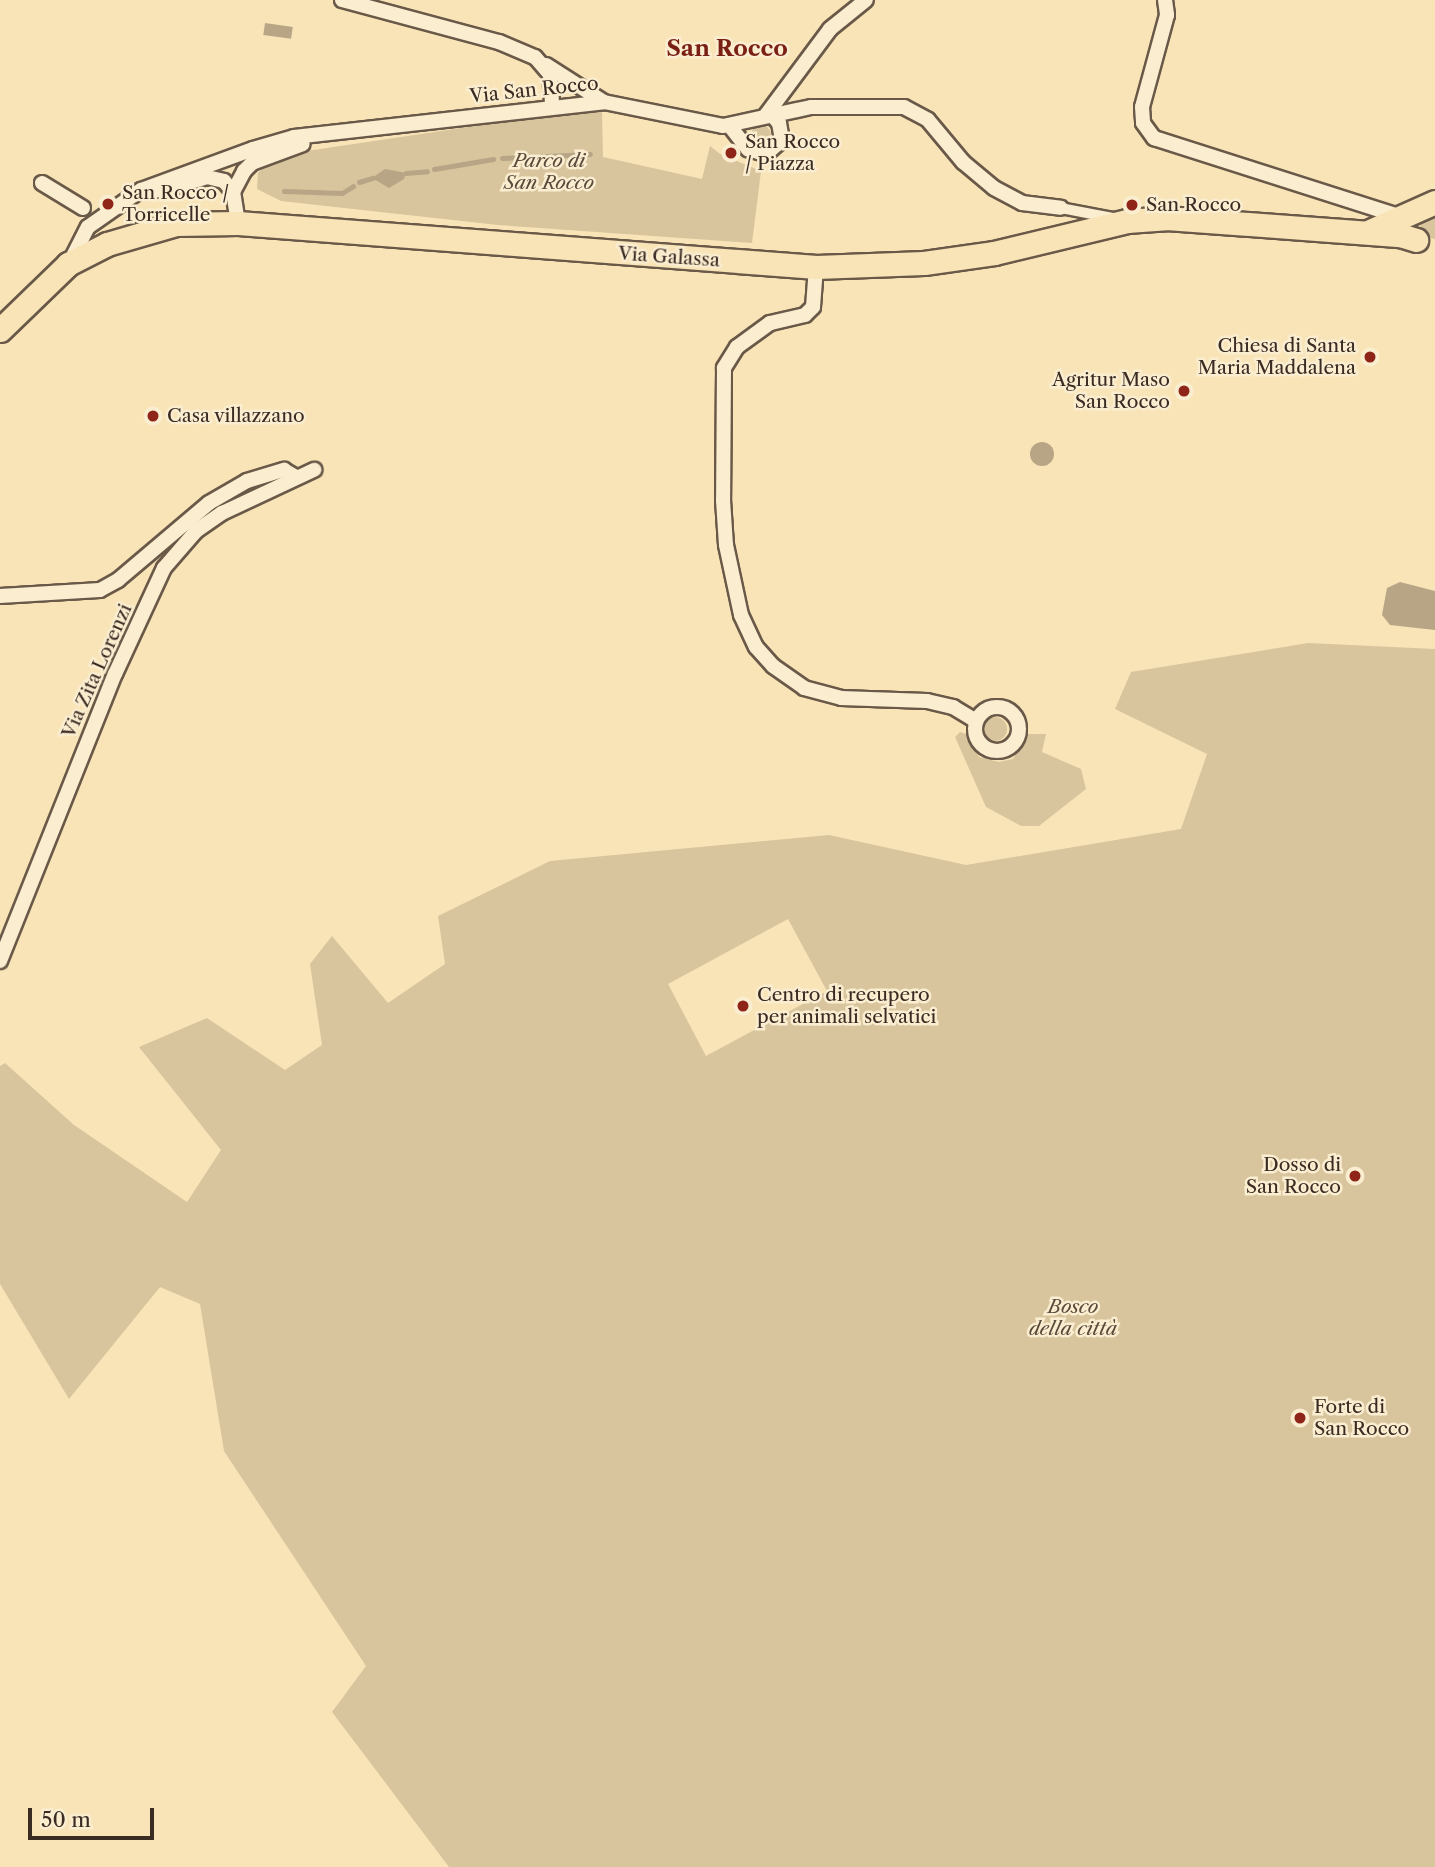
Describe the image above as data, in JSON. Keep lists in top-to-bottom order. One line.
{"streets":{"main road":["Via Galassa"],"street":["Via San Rocco","Via Zita Lorenzi"]},"crossings":[["Via San Rocco","Via Galassa"]],"districts":["San Rocco"],"parks":["Parco di San Rocco","Bosco della città"],"places":["San Rocco / Piazza","San Rocco / Torricelle","San Rocco","Chiesa di Santa Maria Maddalena","Agritur Maso San Rocco","Casa villazzano","Centro di recupero per animali selvatici","Dosso di San Rocco","Forte di San Rocco"],"scale_bar":"50 m"}
